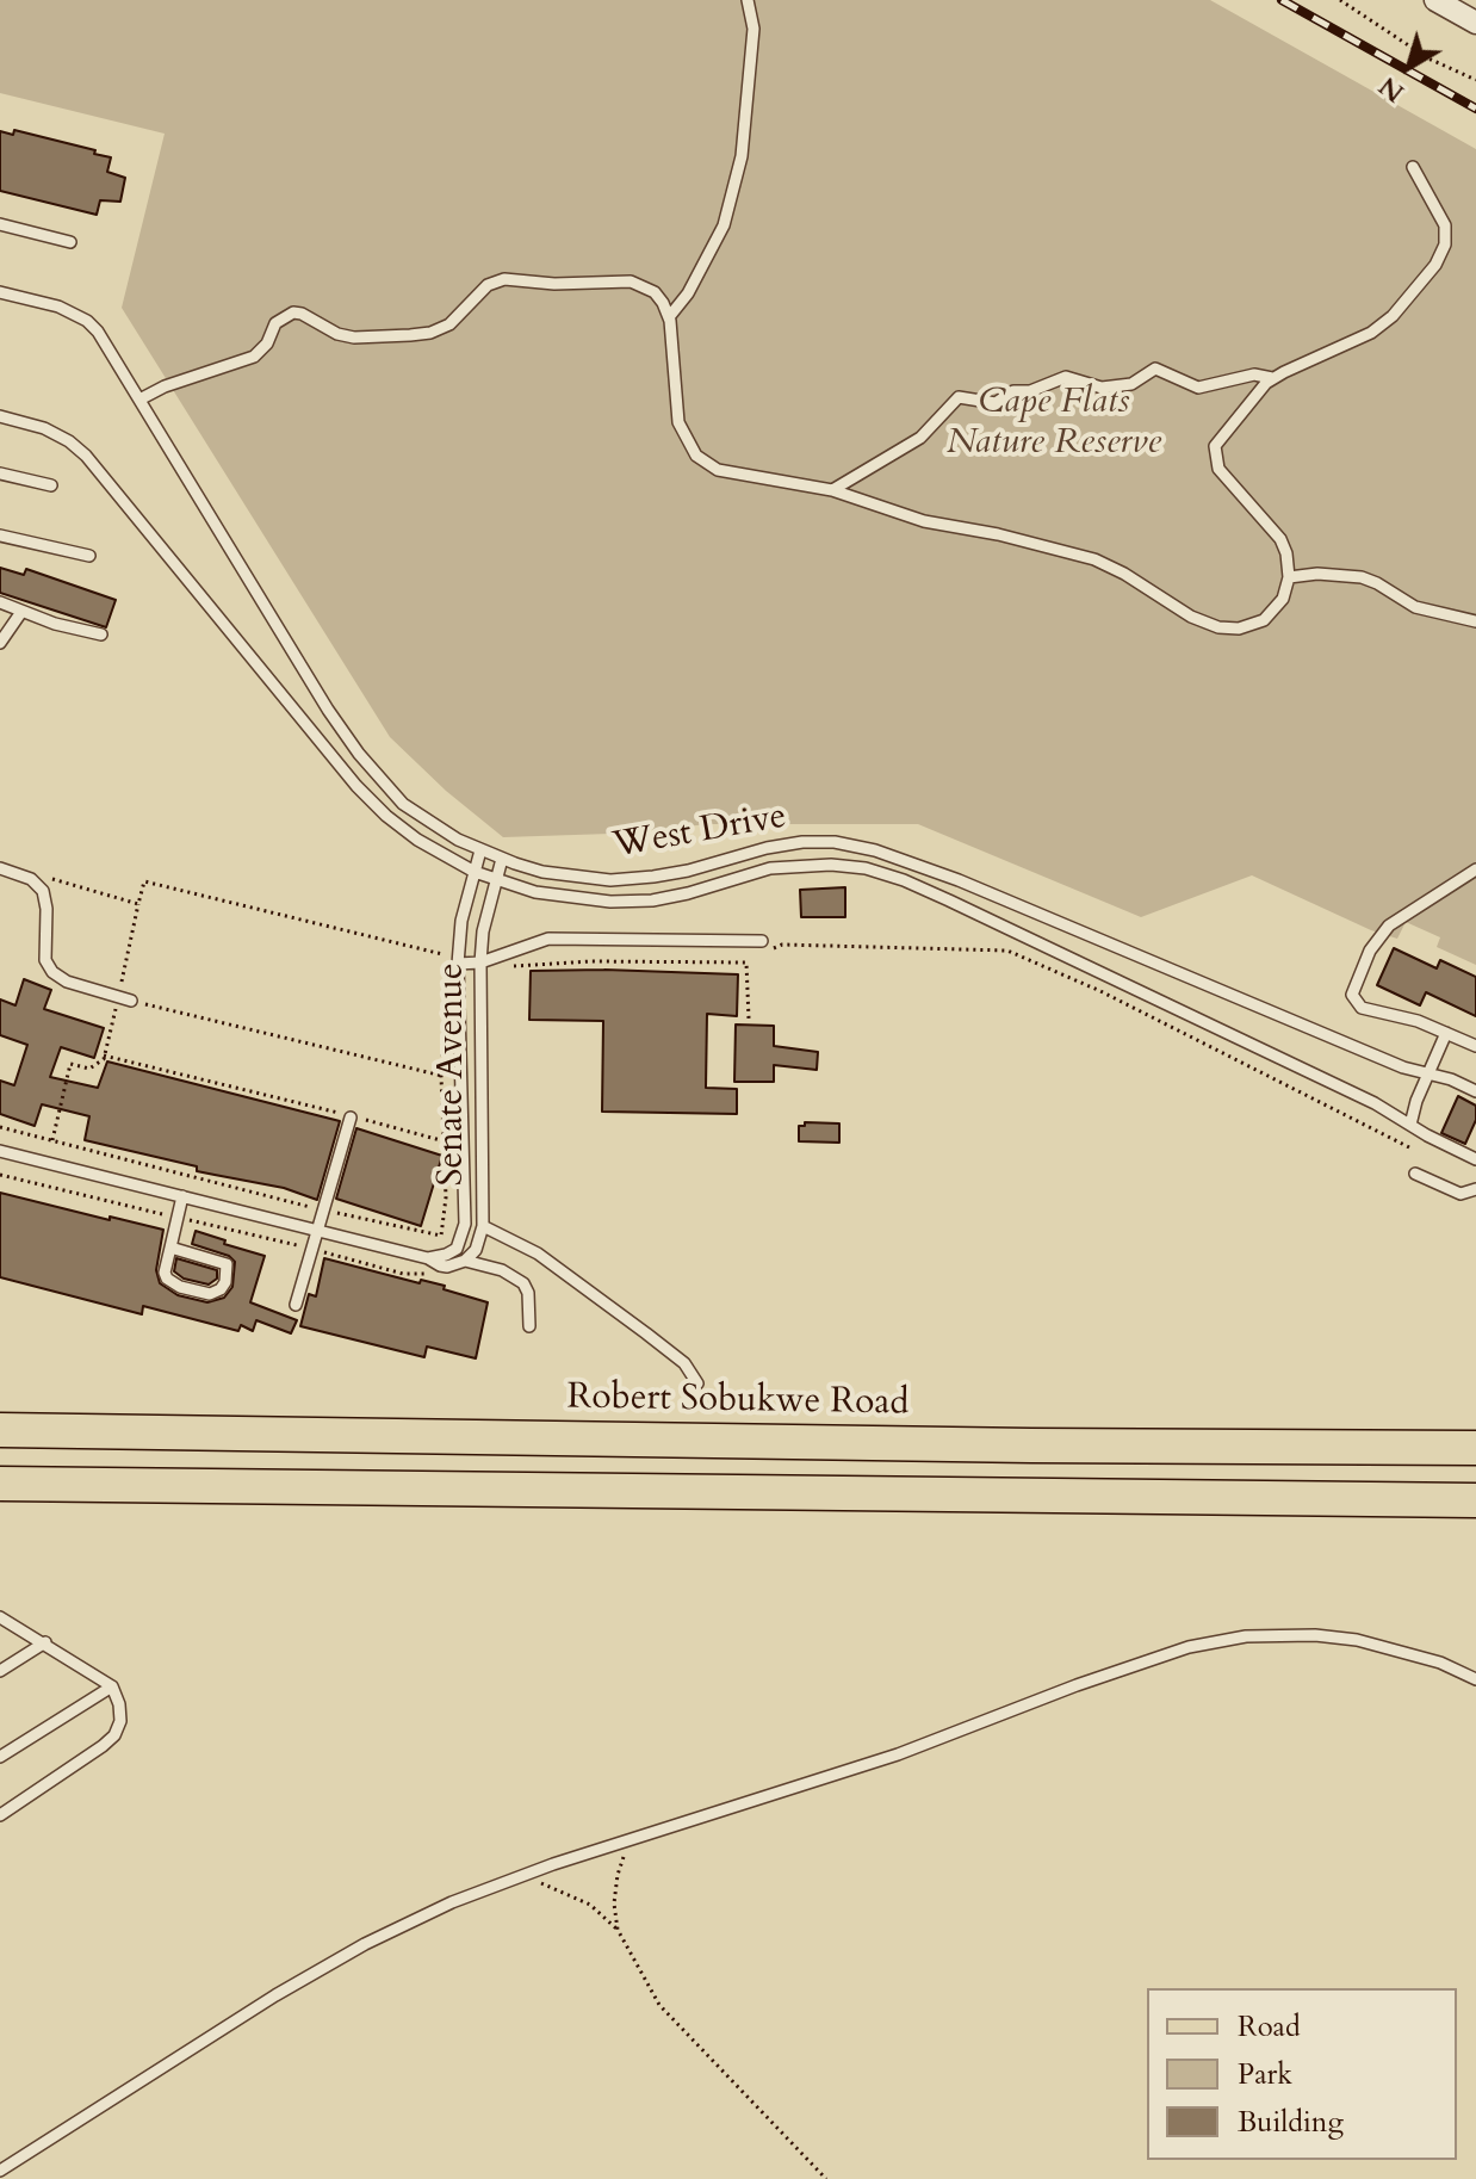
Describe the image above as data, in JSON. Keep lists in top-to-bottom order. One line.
{"streets":{"main road":["Robert Sobukwe Road"],"lane":["West Drive","Senate Avenue"]},"crossings":[["West Drive","Senate Avenue"]],"parks":["Cape Flats Nature Reserve"],"legend":["Road","Park","Building"],"north":"bottom left"}
